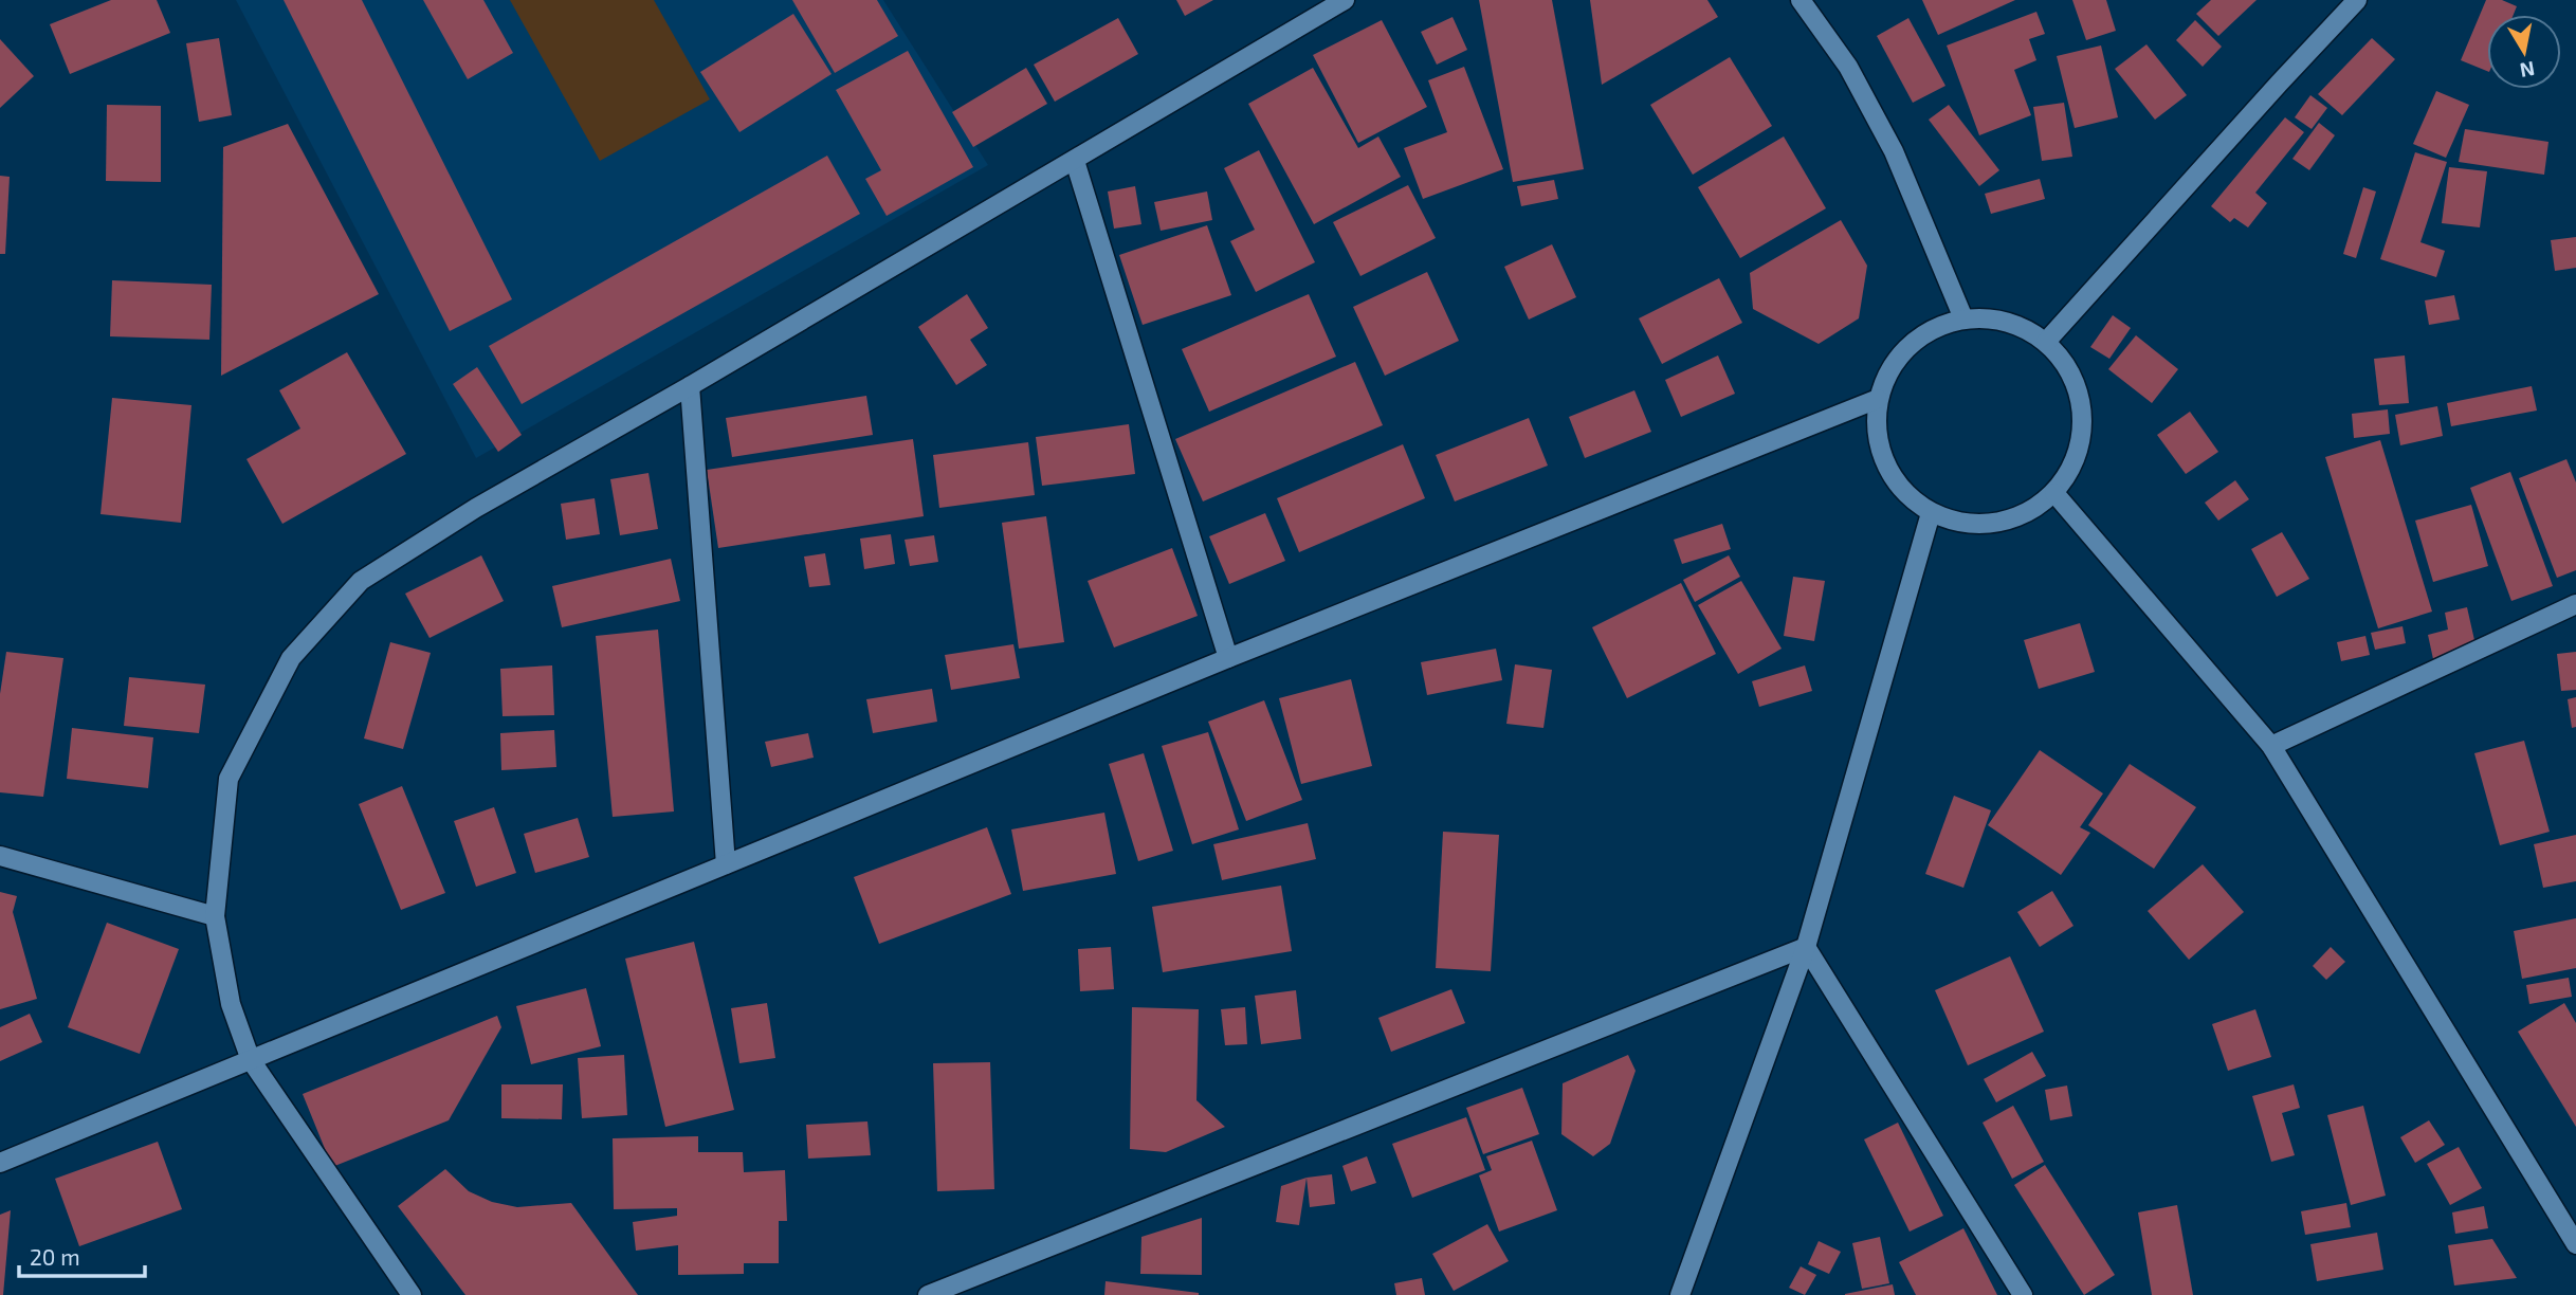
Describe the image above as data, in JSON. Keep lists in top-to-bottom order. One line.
{"scale_bar":"20 m","north":"bottom"}
